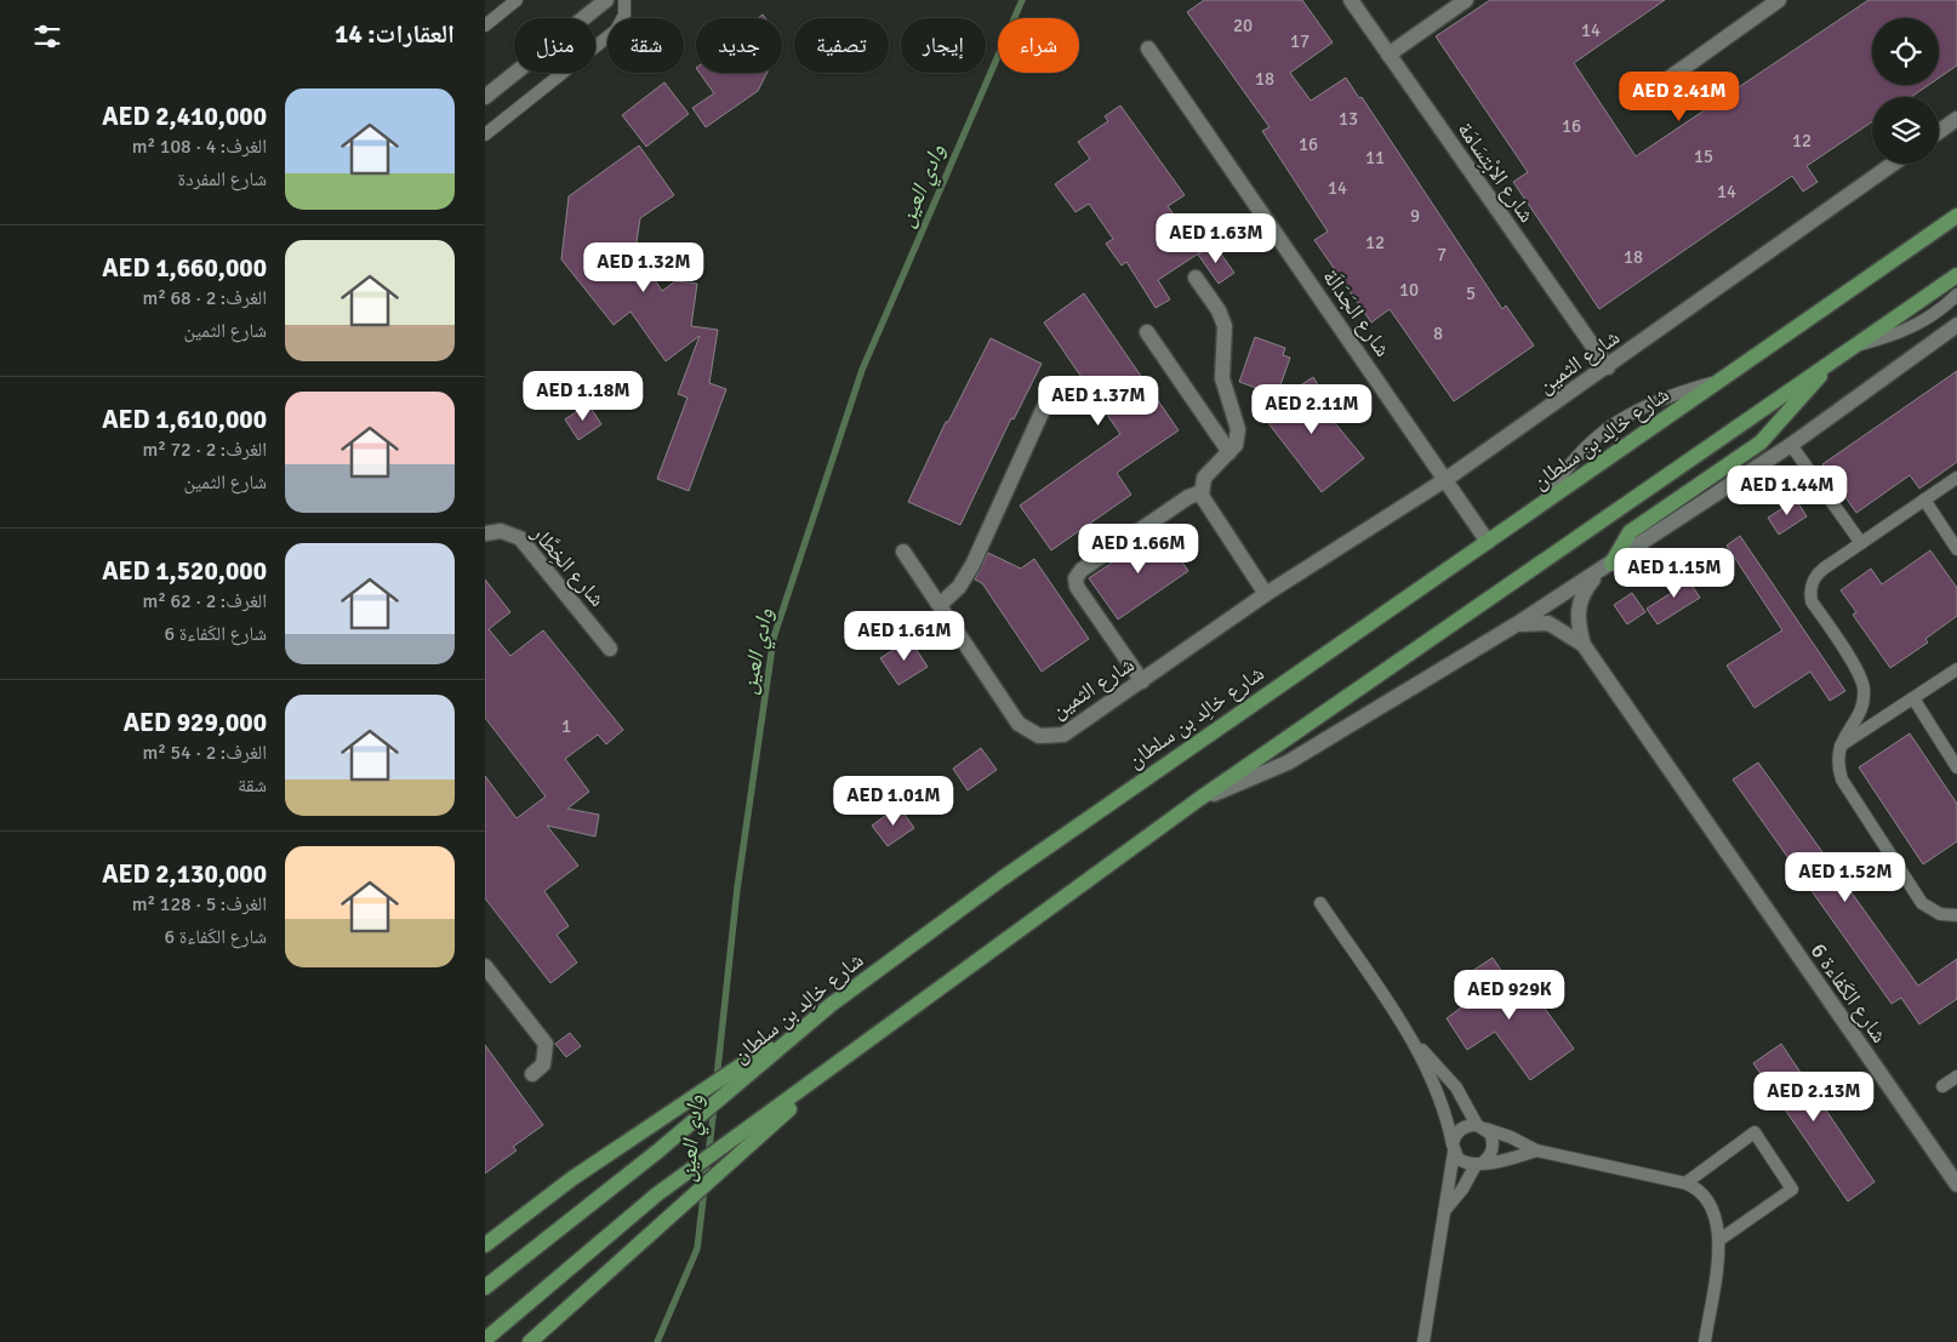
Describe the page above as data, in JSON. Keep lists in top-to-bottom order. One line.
{"streets":{"main road":["شارع خالِد بن سلطان"],"street":["شارع الابْتِسَامَة","شارع الجَدَالَة","شارع الثمين","شارع الخِطَّار","شارع الكَفاءة 6"]},"crossings":[["شارع الابْتِسَامَة","شارع الثمين"],["شارع الجَدَالَة","شارع الثمين"],["شارع الجَدَالَة","شارع خالِد بن سلطان"]],"water":["وادي العين"],"house_numbers":["20","14","17","18","13","16","12","16","15","11","14","14","9","12","7","18","10","5","8","1"],"page":{"heading":"العقارات: 14","chip":["شراء","إيجار","تصفية","جديد","شقة","منزل"],"price":["AED 2.41M","AED 1.63M","AED 1.32M","AED 1.18M","AED 1.37M","AED 2.11M","AED 1.44M","AED 1.66M","AED 1.15M","AED 1.61M","AED 1.01M","AED 1.52M","AED 929K","AED 2.13M"],"list":[{"name":"AED 2,410,000","note":"الغرف: 4 · 108 m² · شارع المفردة"},{"name":"AED 1,660,000","note":"الغرف: 2 · 68 m² · شارع الثمين"},{"name":"AED 1,610,000","note":"الغرف: 2 · 72 m² · شارع الثمين"},{"name":"AED 1,520,000","note":"الغرف: 2 · 62 m² · شارع الكَفاءة 6"},{"name":"AED 929,000","note":"الغرف: 2 · 54 m² · شقة"},{"name":"AED 2,130,000","note":"الغرف: 5 · 128 m² · شارع الكَفاءة 6"}]}}
